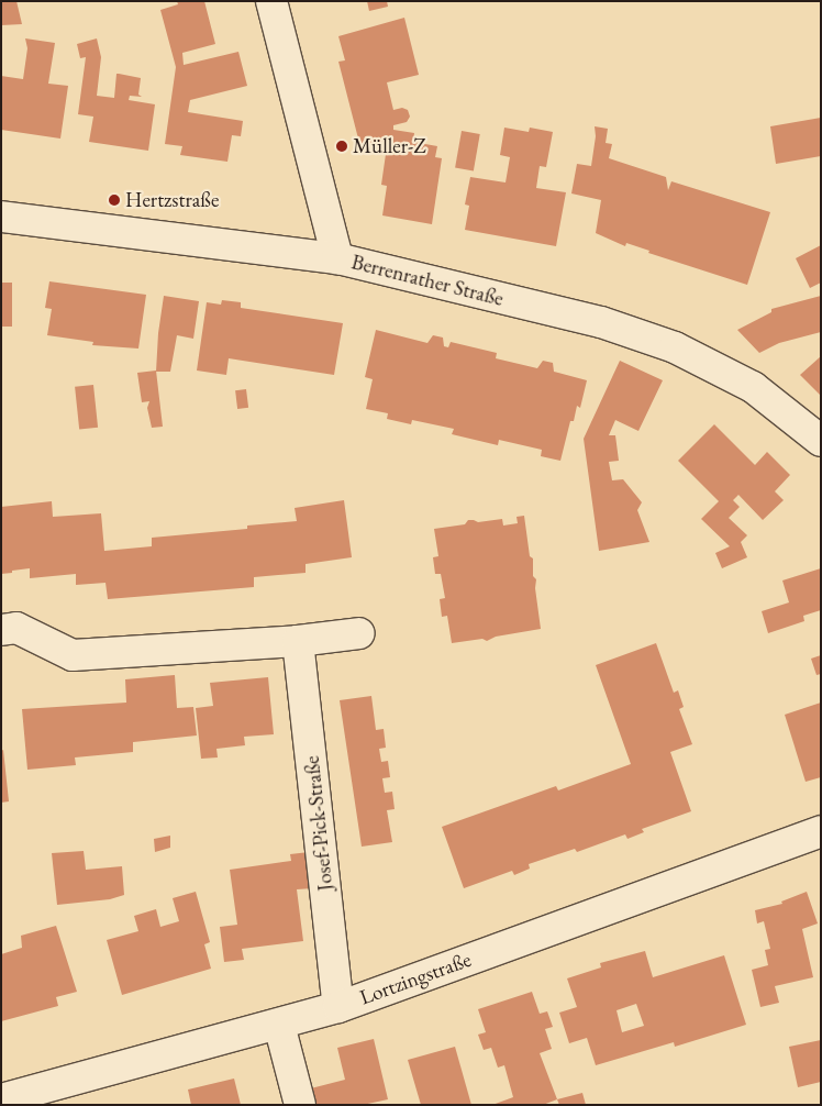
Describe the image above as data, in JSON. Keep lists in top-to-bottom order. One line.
{"streets":{"street":["Berrenrather Straße","Josef-Pick-Straße","Lortzingstraße"]},"crossings":[["Josef-Pick-Straße","Lortzingstraße"]],"places":["Müller-Z","Hertzstraße"]}
